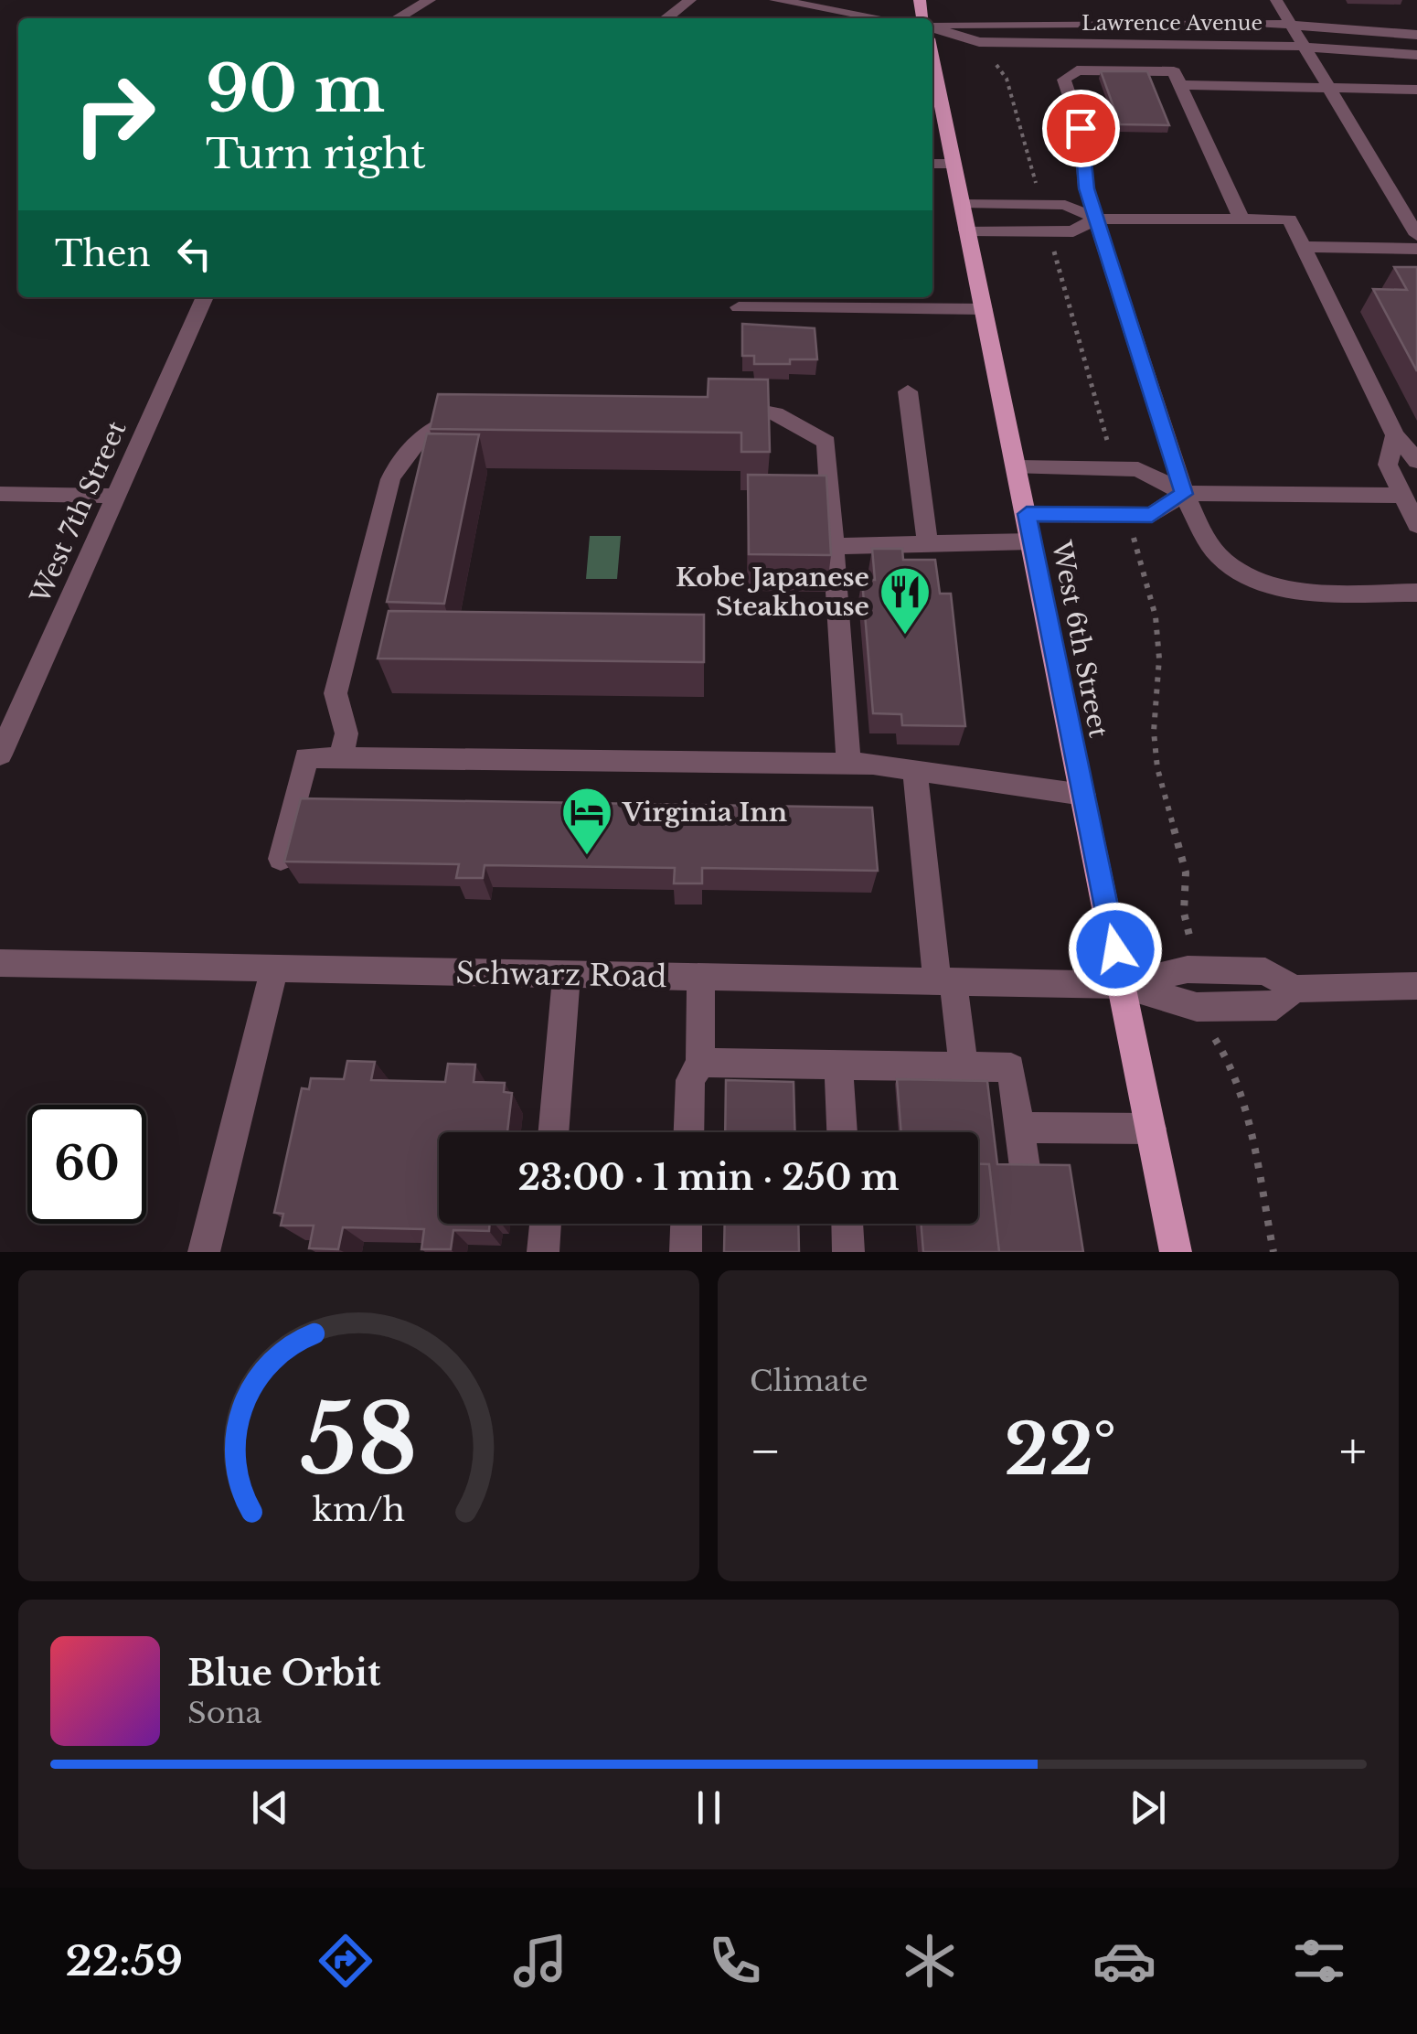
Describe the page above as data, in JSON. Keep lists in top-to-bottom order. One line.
{"streets":{"main road":["West 6th Street"],"street":["Lawrence Avenue","West 7th Street","Schwarz Road"]},"crossings":[["West 6th Street","Schwarz Road"]],"places":{"restaurant":["Kobe Japanese Steakhouse"],"hotel":["Virginia Inn"]},"page":{"turn":["90 m","Turn right"],"then":"Then","limit":"60","trip":"23:00 · 1 min · 250 m","tile":"Climate","heat":["−","22°","+"],"song":["Blue Orbit","Sona"],"tabs":"22:59","gauge":["58","km/h"]}}
